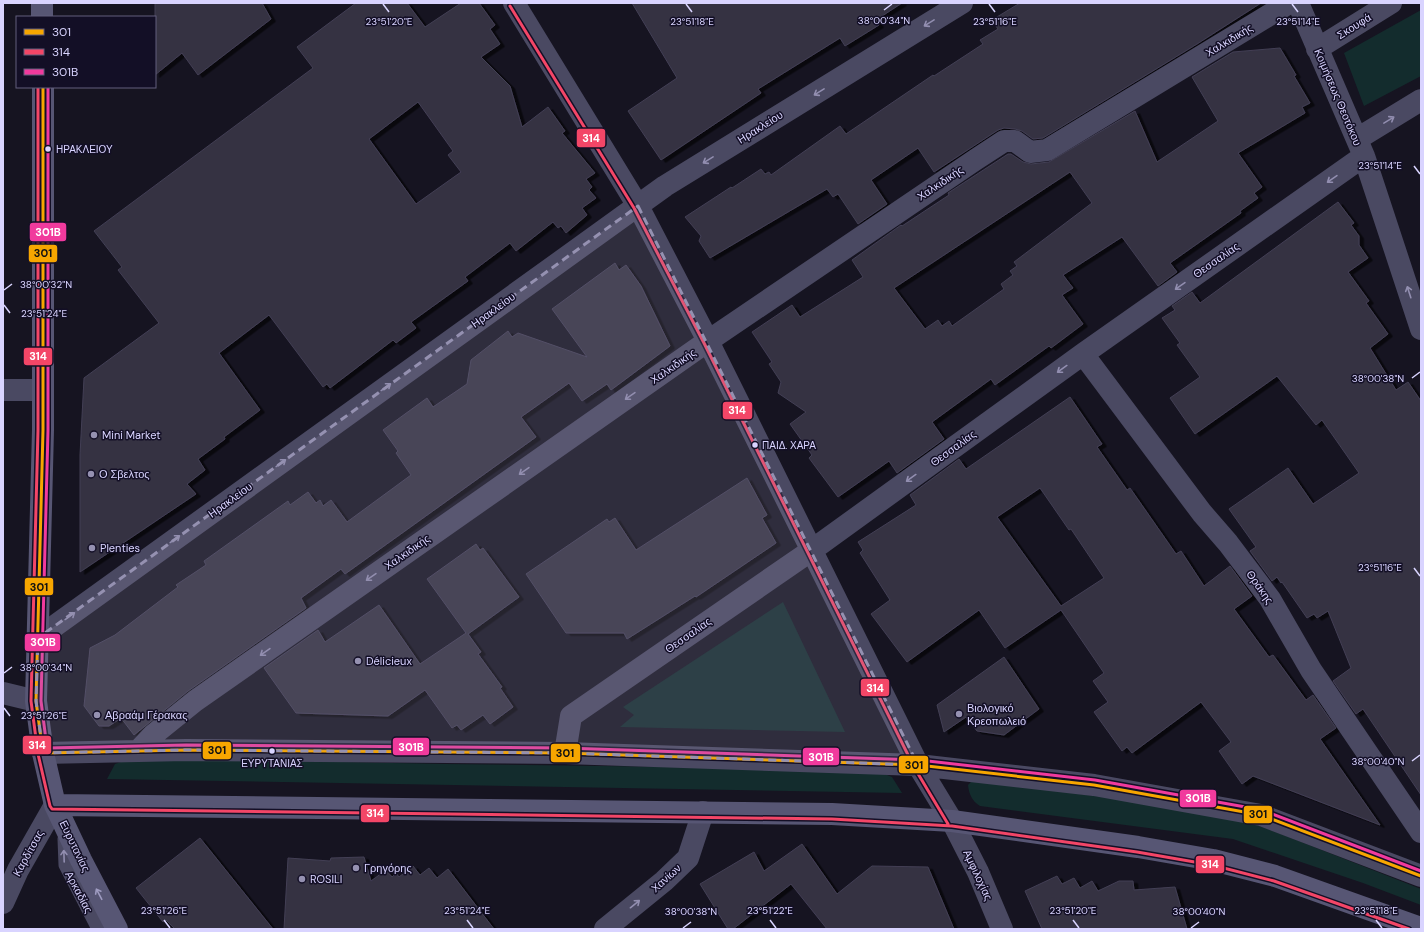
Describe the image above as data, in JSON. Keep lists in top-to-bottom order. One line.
{"streets":{"street":["Σκουφά","Χαλκιδικής","Κοιμήσεως Θεοτόκου","Ηρακλείου","Θεσσαλίας","Θράκης","Ευρυτανίας","Καρδίτσας","Αμφιλοχίας","Χανίων"],"lane":["Αρκαδίας"]},"crossings":[["Σκουφά","Κοιμήσεως Θεοτόκου"],["Χαλκιδικής","Αμφιλοχίας"],["Κοιμήσεως Θεοτόκου","Θεσσαλίας"],["Ηρακλείου","Ευρυτανίας"],["Ηρακλείου","Αμφιλοχίας"],["Θεσσαλίας","Θράκης"],["Θεσσαλίας","Αμφιλοχίας"],["Ευρυτανίας","Καρδίτσας"],["Ευρυτανίας","Αρκαδίας"]],"one_way":["Χαλκιδικής","Κοιμήσεως Θεοτόκου","Χανίων","Αρκαδίας"],"places":["ΗΡΑΚΛΕΙΟΥ","Mini Market","ΠΑΙΔ. ΧΑΡΑ","Ο Σβελτος","Plenties","Délicieux","Βιολογικό Κρεοπωλειό","Αβραάμ Γέρακας","ΕΥΡΥΤΑΝΙΑΣ","Γρηγόρης","ROSILI"],"lines":["transit line 314","transit line 301","transit line 301B"],"legend":["301","314","301B"],"coordinates":["38°00'34\"N","23°51'20\"E","23°51'18\"E","23°51'16\"E","23°51'14\"E","38°00'32\"N","23°51'24\"E","38°00'38\"N","23°51'26\"E","38°00'40\"N","23°51'22\"E"]}
